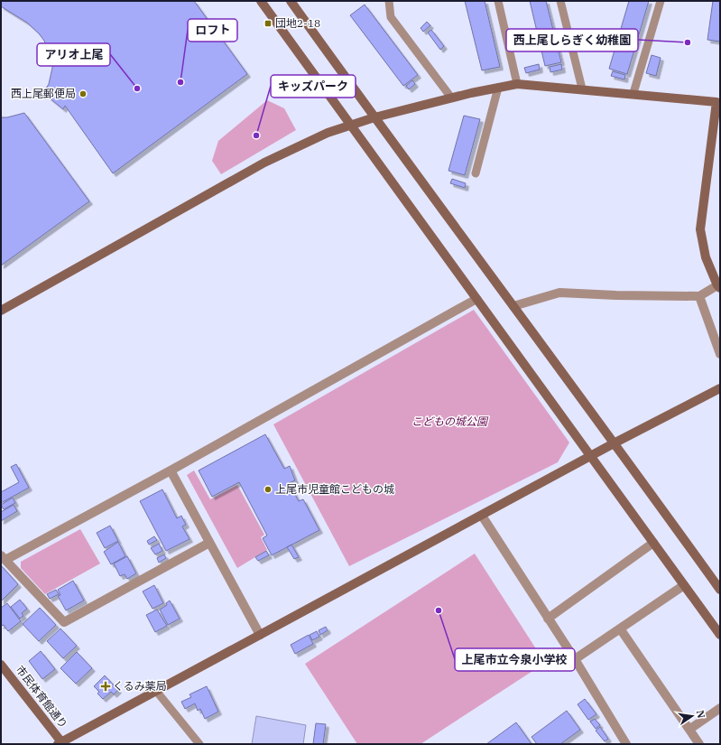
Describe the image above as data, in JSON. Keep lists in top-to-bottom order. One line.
{"streets":{"street":["市民体育館通り"]},"parks":["こどもの城公園"],"places":{"transit":["団地2-18"],"other":["西上尾しらぎく幼稚園","ロフト","アリオ上尾","西上尾郵便局","キッズパーク","上尾市児童館こどもの城","上尾市立今泉小学校"],"health":["くるみ薬局"]},"north":"right"}
